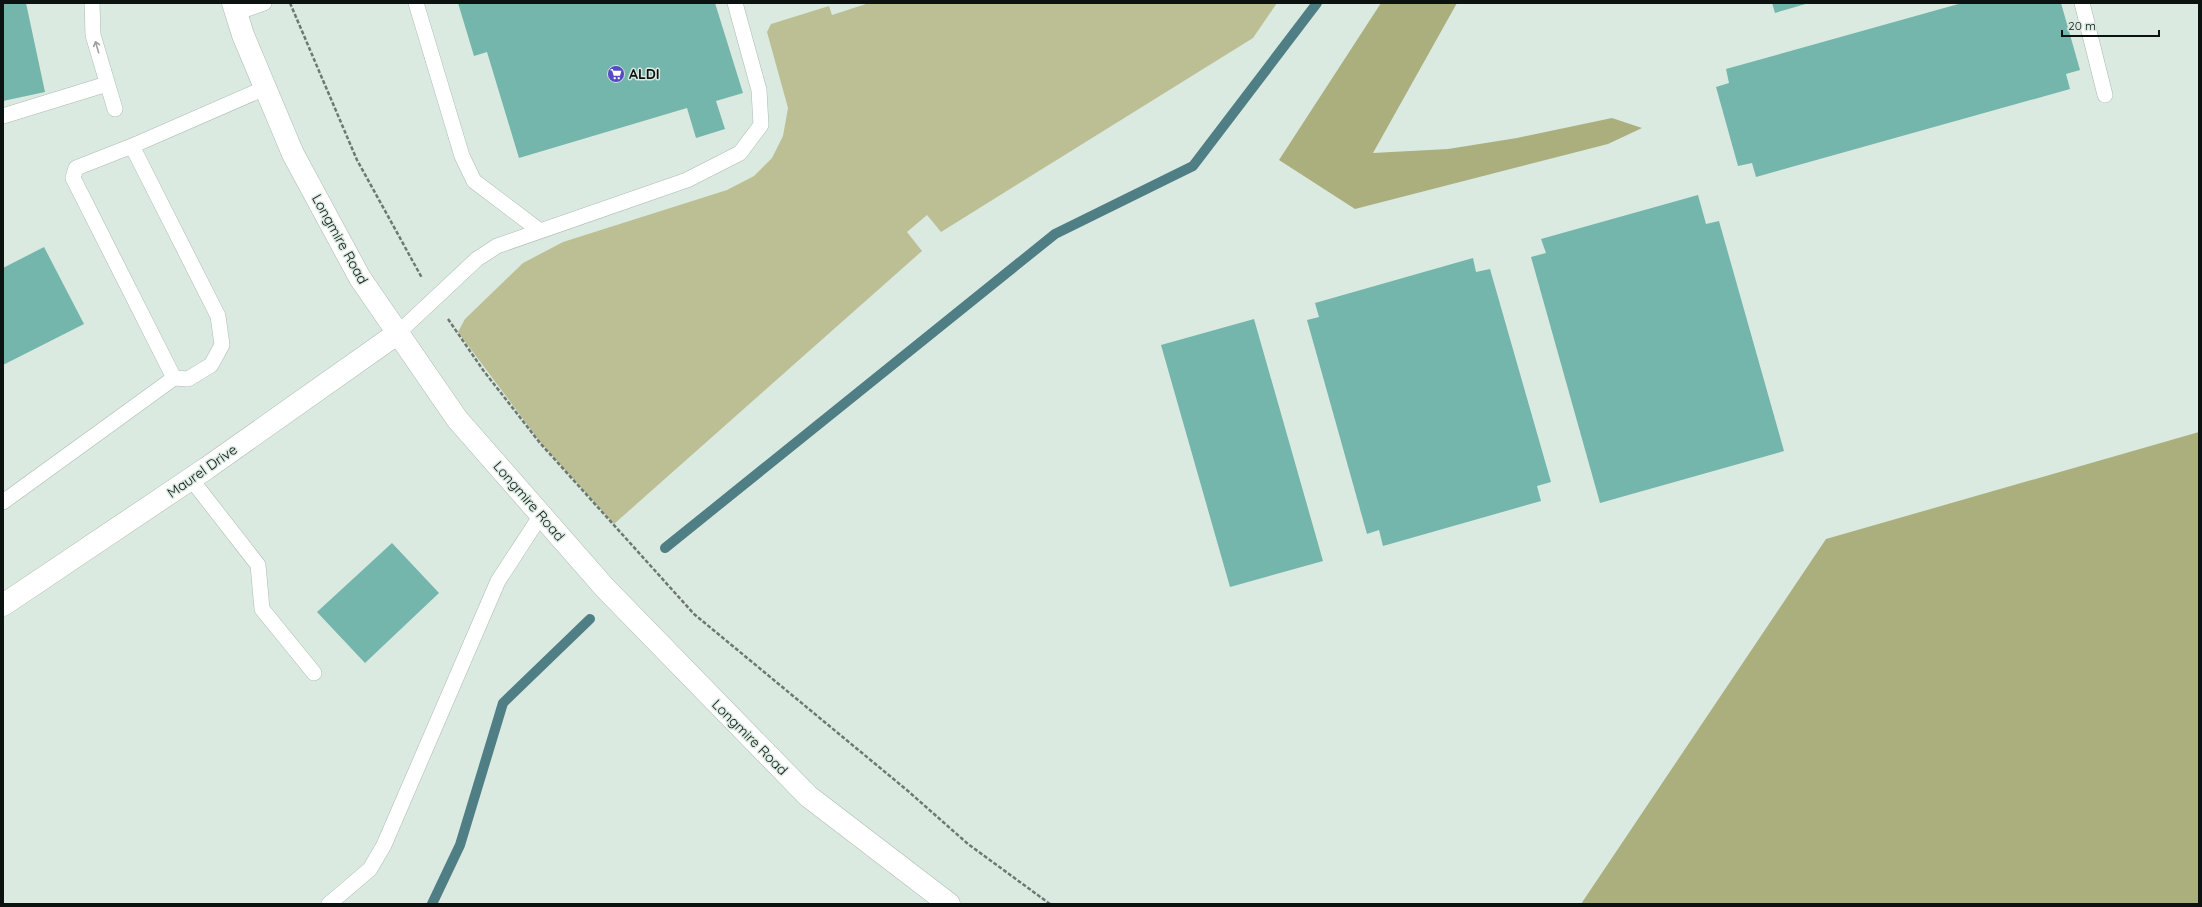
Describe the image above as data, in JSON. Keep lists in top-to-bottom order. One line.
{"streets":{"main road":["Longmire Road","Maurel Drive"]},"crossings":[["Longmire Road","Maurel Drive"]],"places":{"supermarket":["ALDI"]},"scale_bar":"20 m"}
